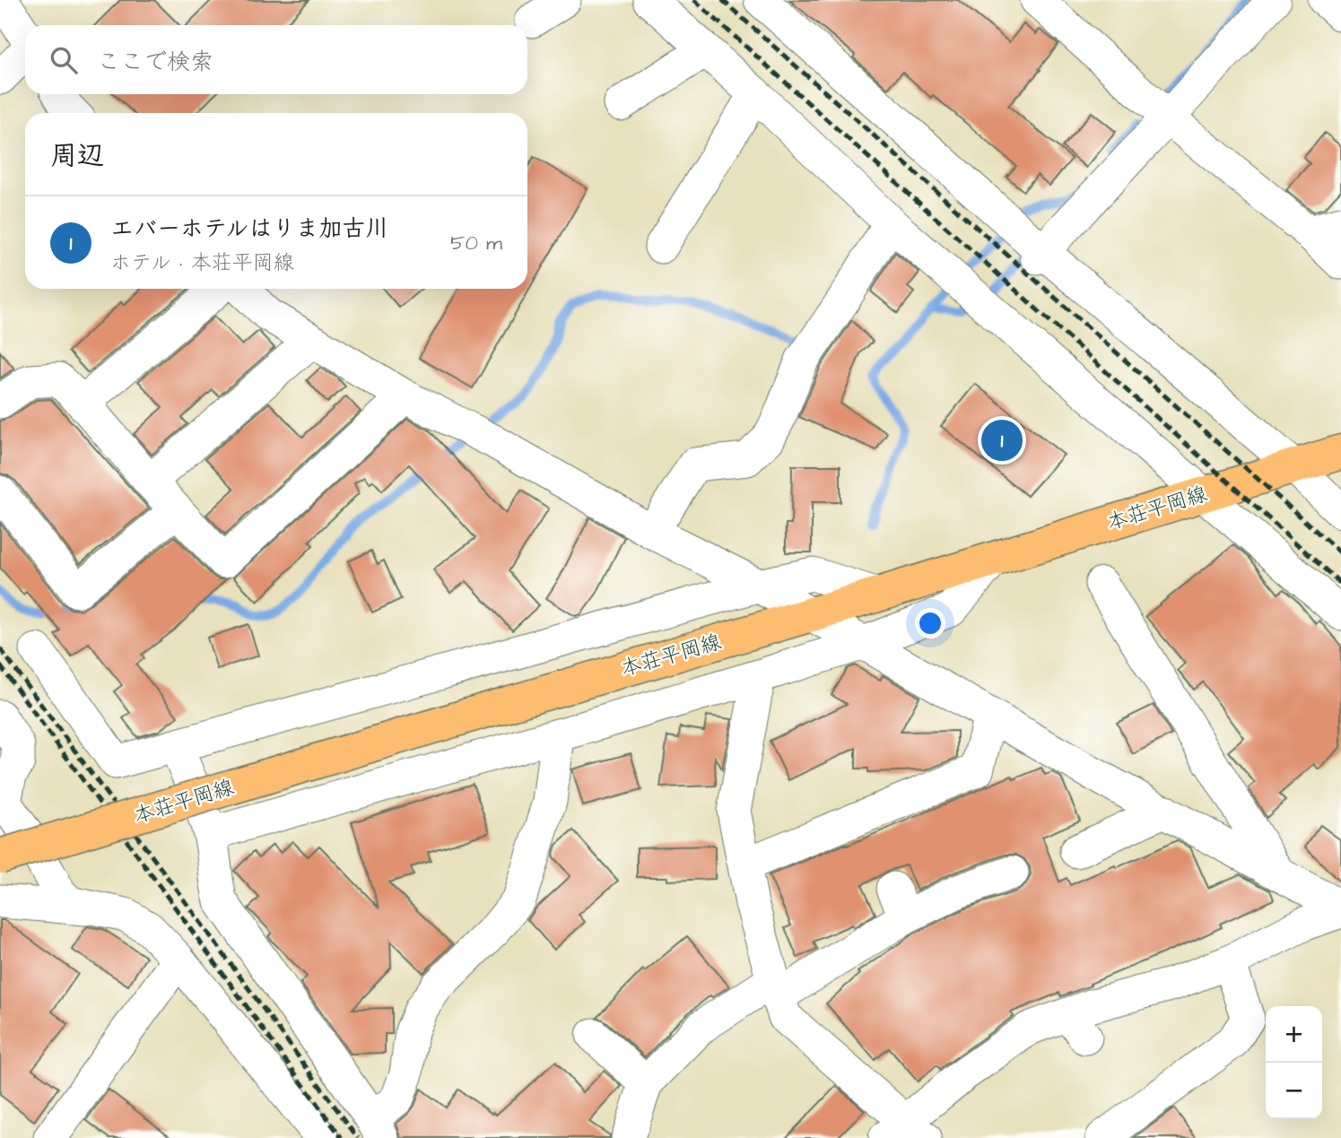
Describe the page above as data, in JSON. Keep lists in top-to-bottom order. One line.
{"streets":{"main road":["本荘平岡線"]},"page":{"search":"ここで検索","heading":"周辺","list":[{"mark":"1","name":"エバーホテルはりま加古川","note":"ホテル · 本荘平岡線","value":"50 m"}],"pins":"1","map_buttons":["+","−"]}}
